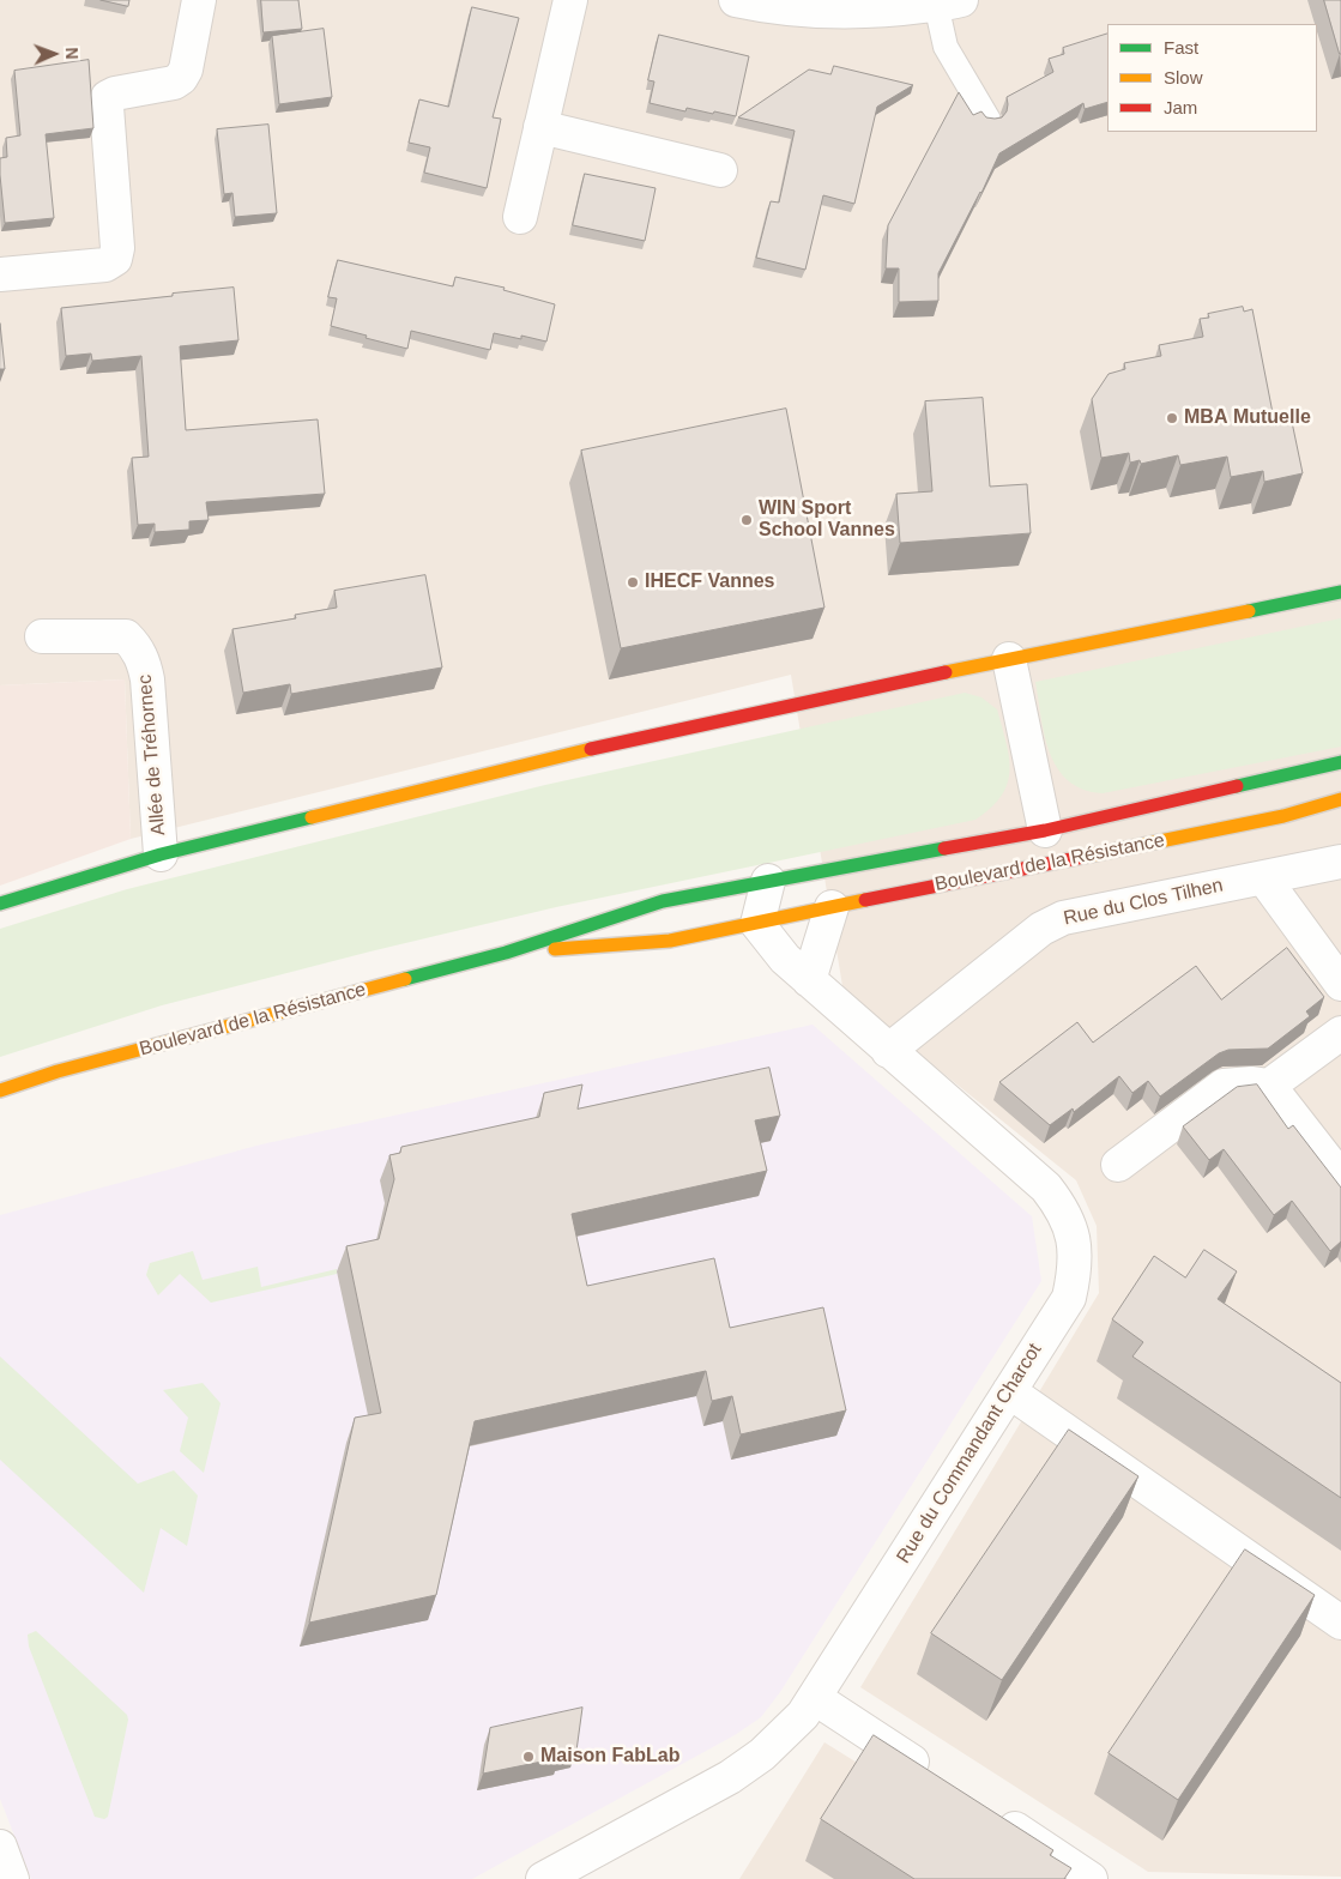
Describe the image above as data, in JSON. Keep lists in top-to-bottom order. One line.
{"streets":{"main road":["Boulevard de la Résistance"],"street":["Allée de Tréhornec","Rue du Clos Tilhen","Rue du Commandant Charcot"]},"crossings":[["Boulevard de la Résistance","Rue du Commandant Charcot"],["Rue du Clos Tilhen","Rue du Commandant Charcot"]],"places":["MBA Mutuelle","WIN Sport School Vannes","IHECF Vannes","Maison FabLab"],"legend":["Fast","Slow","Jam"],"north":"right"}
